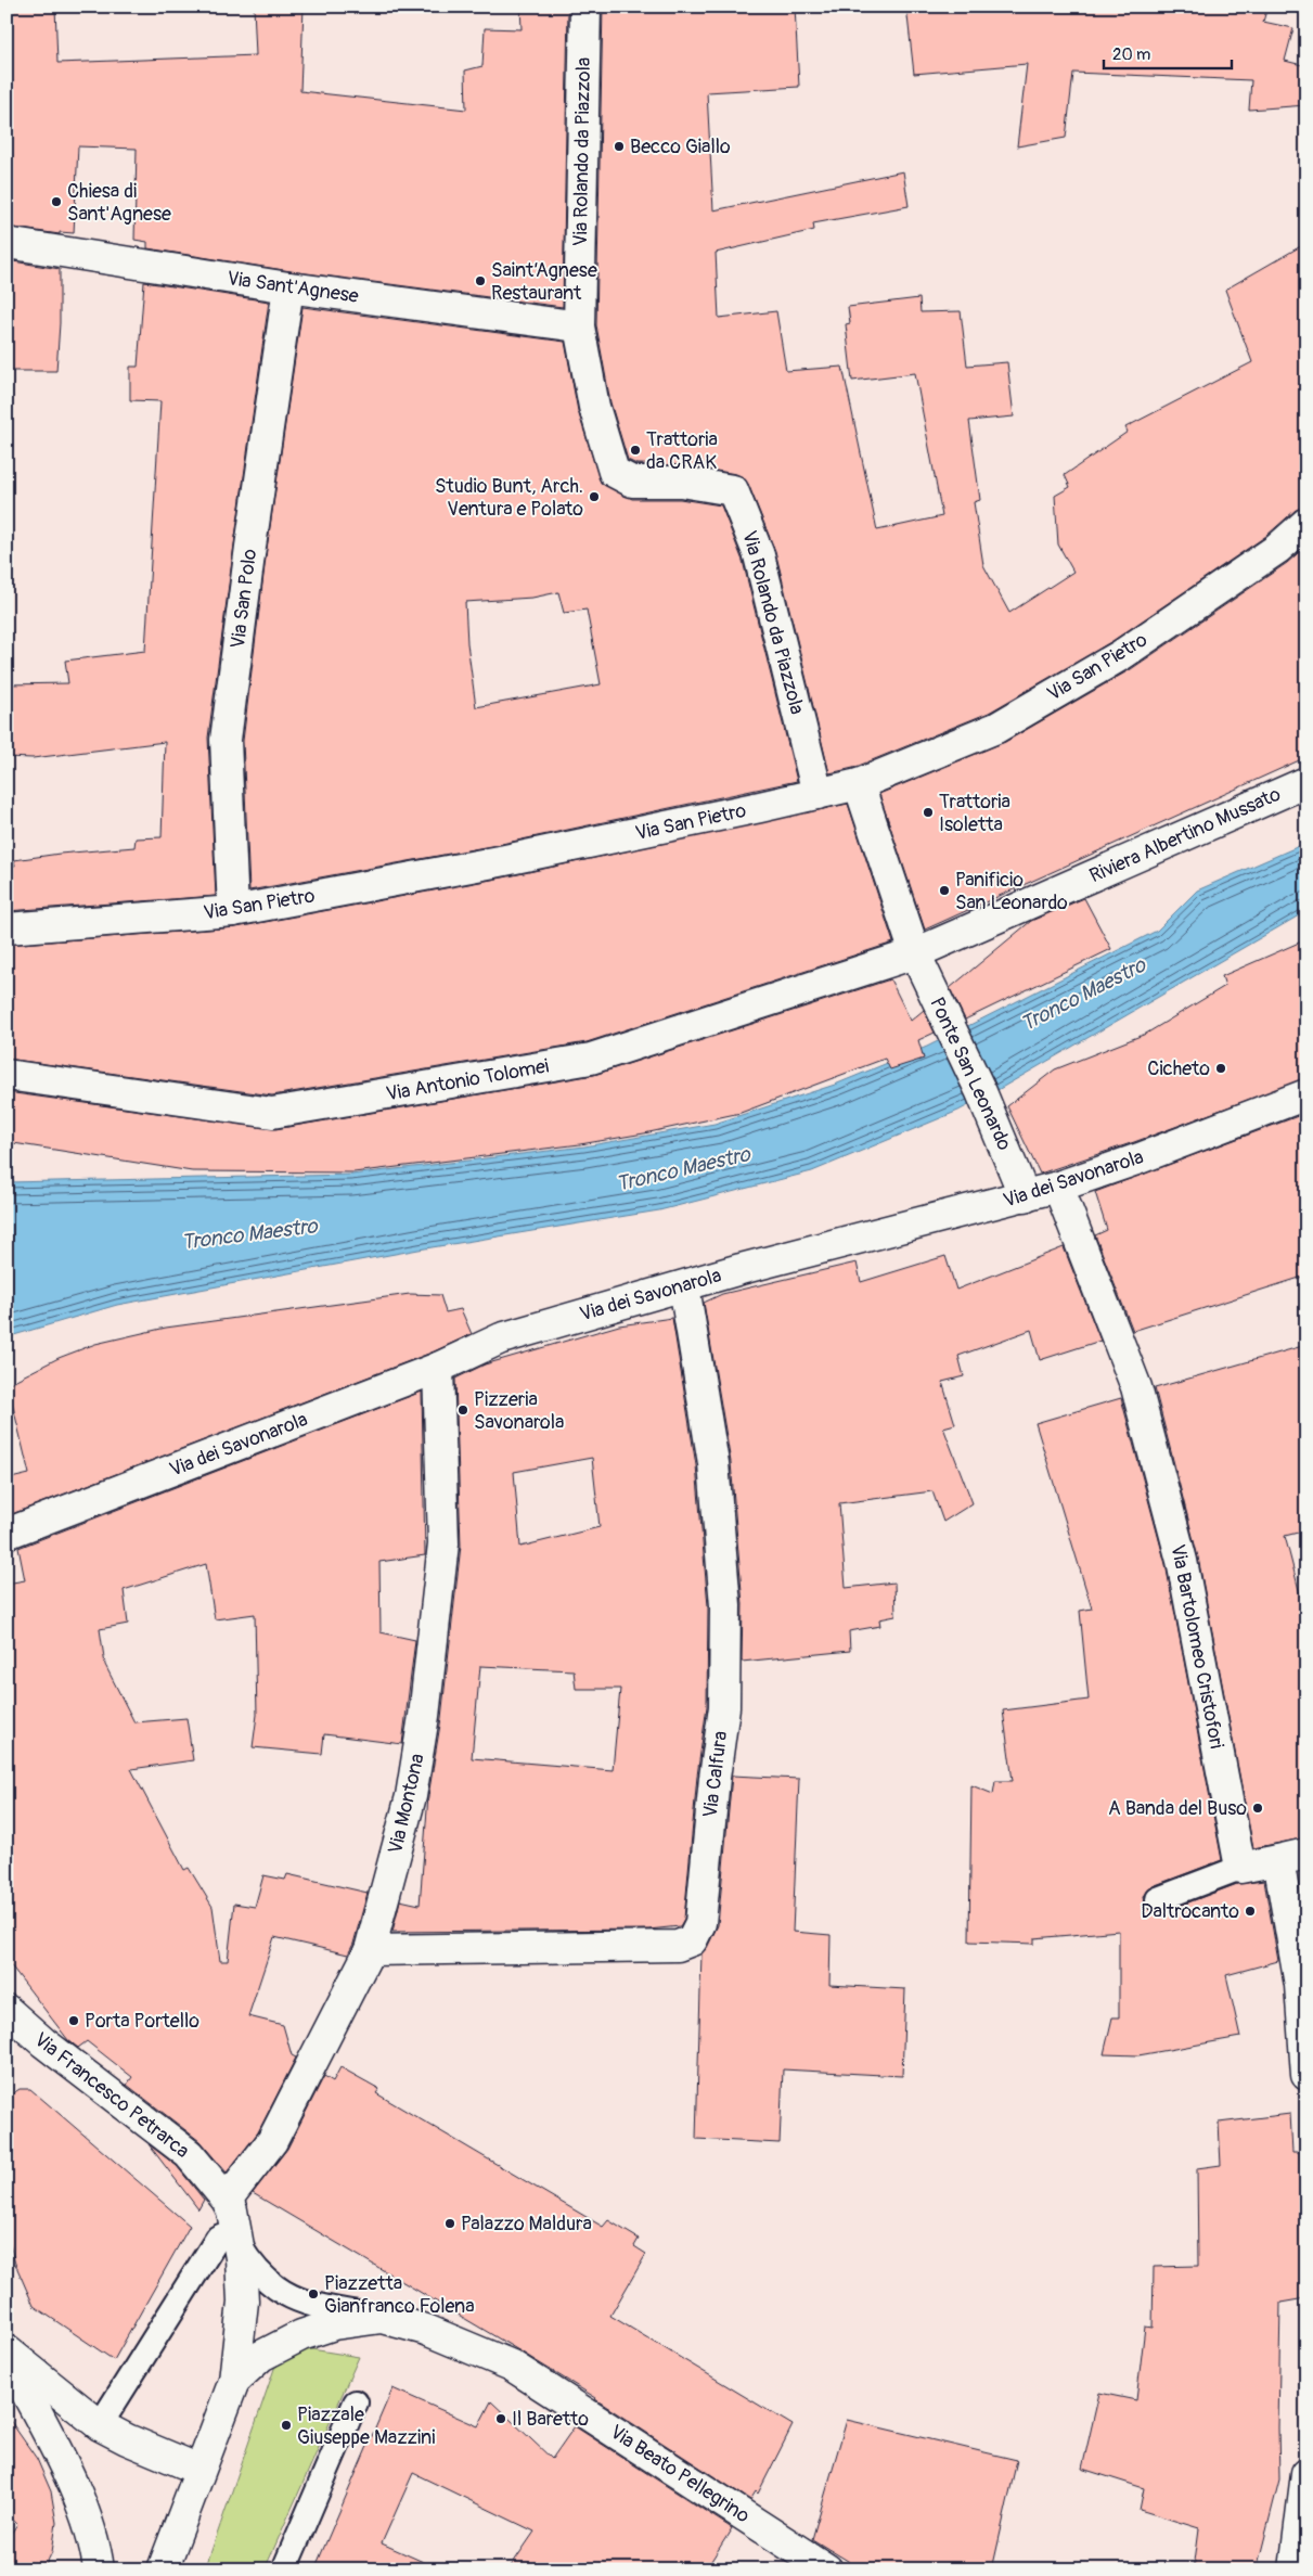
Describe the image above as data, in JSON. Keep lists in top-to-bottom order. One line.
{"streets":{"street":["Via Rolando da Piazzola","Via Sant'Agnese","Via San Polo","Via San Pietro","Riviera Albertino Mussato","Ponte San Leonardo","Via Antonio Tolomei","Via dei Savonarola","Via Bartolomeo Cristofori","Via Calfura","Via Montona","Via Francesco Petrarca","Via Beato Pellegrino"]},"crossings":[["Via Rolando da Piazzola","Via Sant'Agnese"],["Via Rolando da Piazzola","Via San Pietro"],["Via Sant'Agnese","Via San Polo"],["Via San Polo","Via San Pietro"],["Riviera Albertino Mussato","Ponte San Leonardo"],["Riviera Albertino Mussato","Via Antonio Tolomei"],["Ponte San Leonardo","Via Antonio Tolomei"],["Ponte San Leonardo","Via dei Savonarola"],["Via dei Savonarola","Via Bartolomeo Cristofori"],["Via dei Savonarola","Via Calfura"],["Via dei Savonarola","Via Montona"],["Via Calfura","Via Montona"],["Via Montona","Via Francesco Petrarca"],["Via Francesco Petrarca","Via Beato Pellegrino"]],"water":["Tronco Maestro"],"places":["Becco Giallo","Chiesa di Sant'Agnese","Saint’Agnese Restaurant","Trattoria da CRAK","Studio Bunt, Arch. Ventura e Polato","Trattoria Isoletta","Panificio San Leonardo","Cicheto","Pizzeria Savonarola","A Banda del Buso","Daltrocanto","Porta Portello","Palazzo Maldura","Piazzetta Gianfranco Folena","Il Baretto","Piazzale Giuseppe Mazzini"],"scale_bar":"20 m"}
